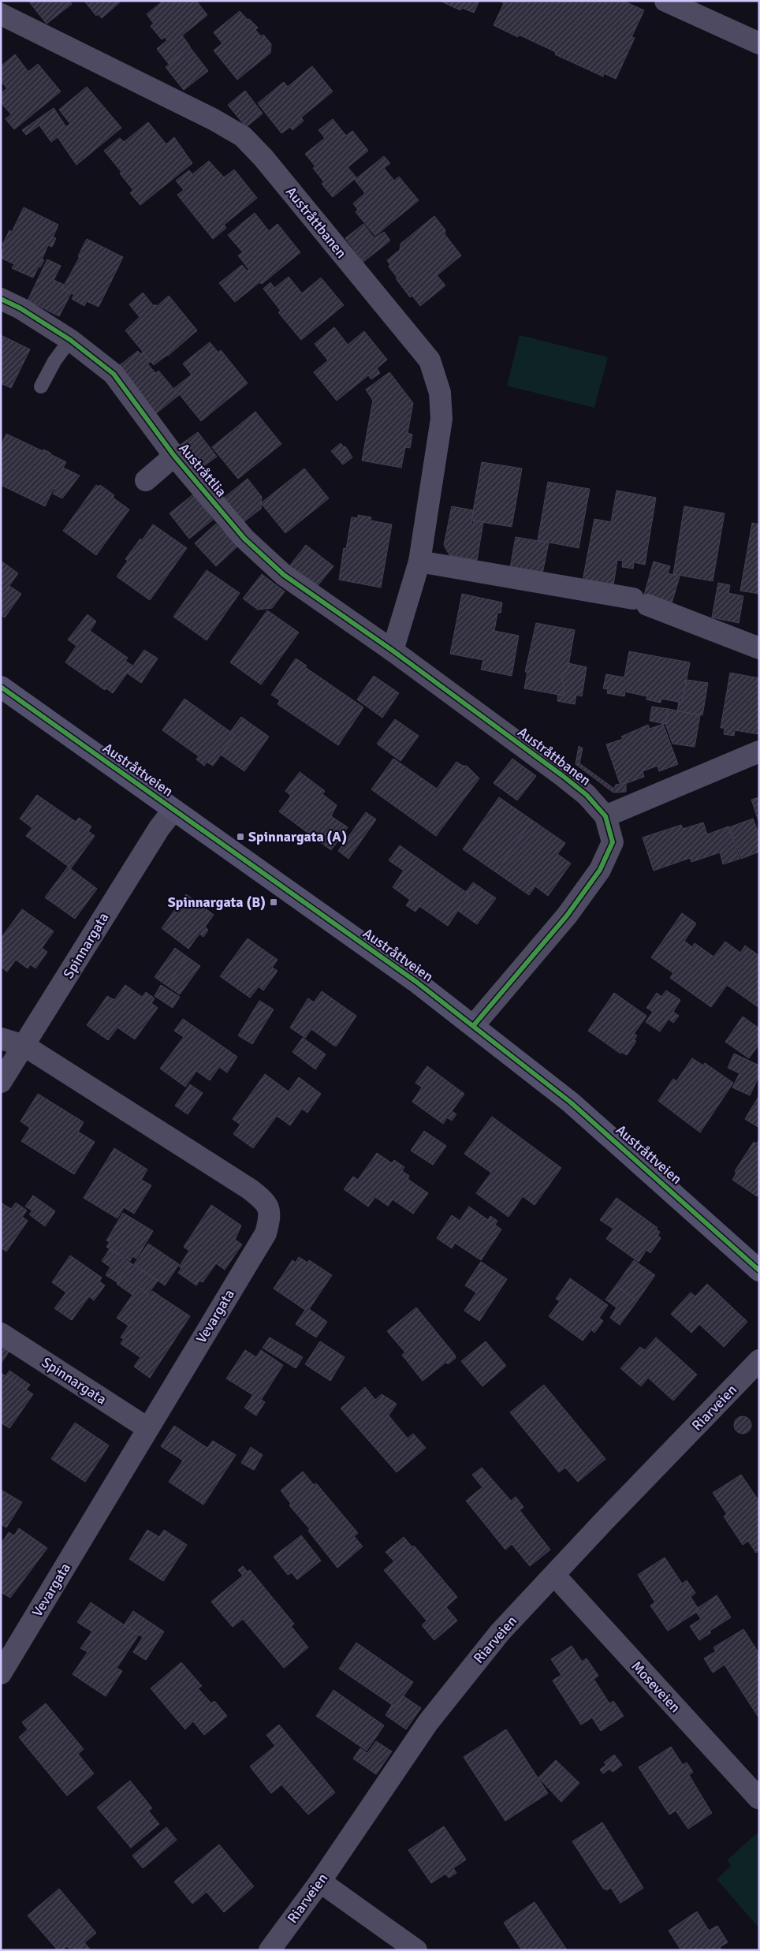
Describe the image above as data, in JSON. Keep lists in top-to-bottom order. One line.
{"streets":{"main road":["Austråttveien"],"street":["Austråttbanen","Austråttlia","Spinnargata","Vevargata","Riarveien","Moseveien"]},"crossings":[["Austråttbanen","Austråttlia"],["Austråttbanen","Austråttveien"],["Austråttveien","Spinnargata"],["Spinnargata","Vevargata"],["Riarveien","Moseveien"]],"places":{"transit":["Spinnargata (A)","Spinnargata (B)"]}}
